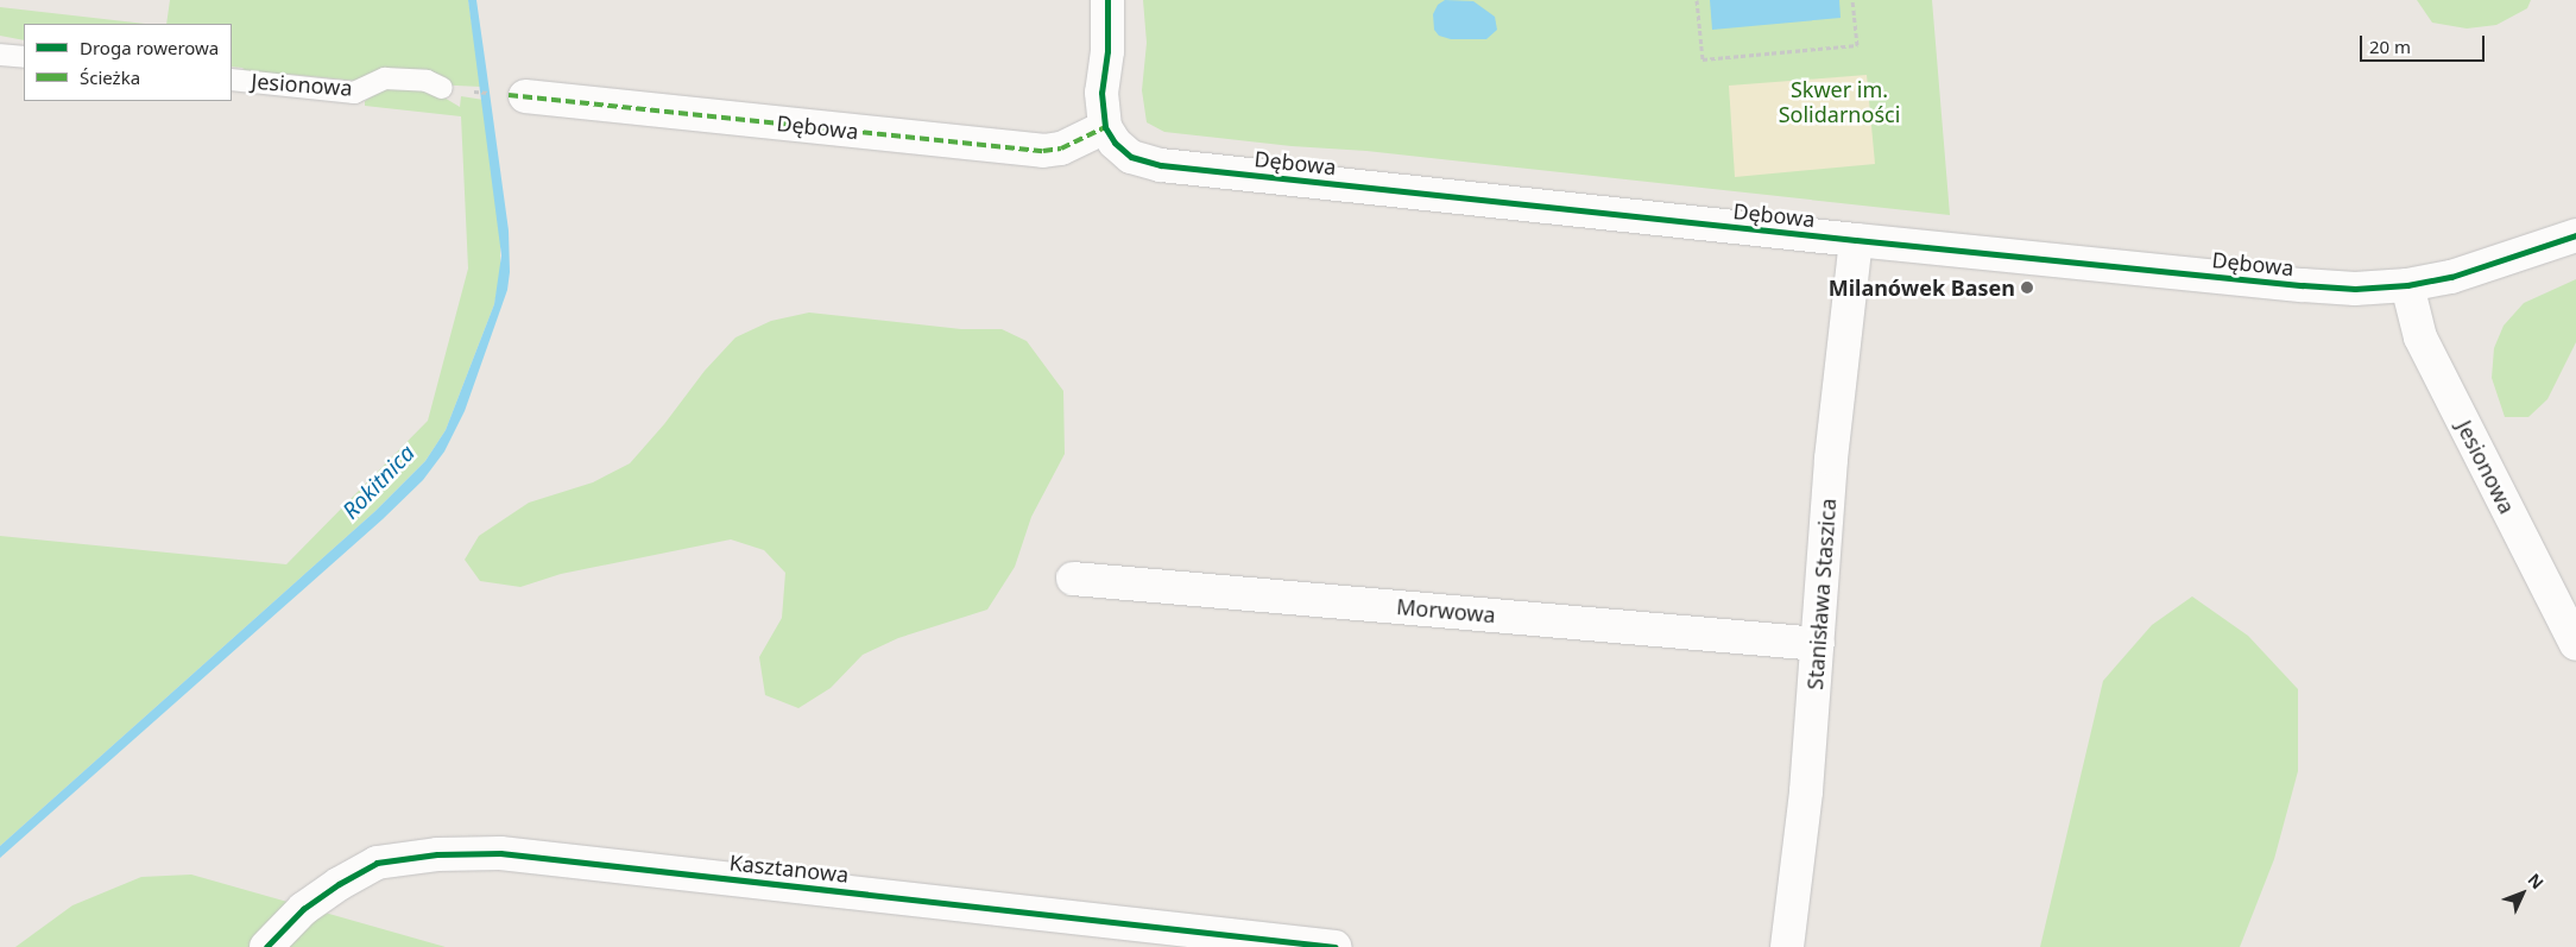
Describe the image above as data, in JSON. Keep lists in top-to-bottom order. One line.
{"streets":{"street":["Jesionowa","Dębowa","Stanisława Staszica","Morwowa","Kasztanowa"]},"crossings":[["Jesionowa","Dębowa"],["Dębowa","Stanisława Staszica"],["Stanisława Staszica","Morwowa"]],"water":["Rokitnica"],"parks":["Skwer im. Solidarności"],"places":["Milanówek Basen"],"legend":["Droga rowerowa","Ścieżka"],"scale_bar":"20 m","north":"top right"}
